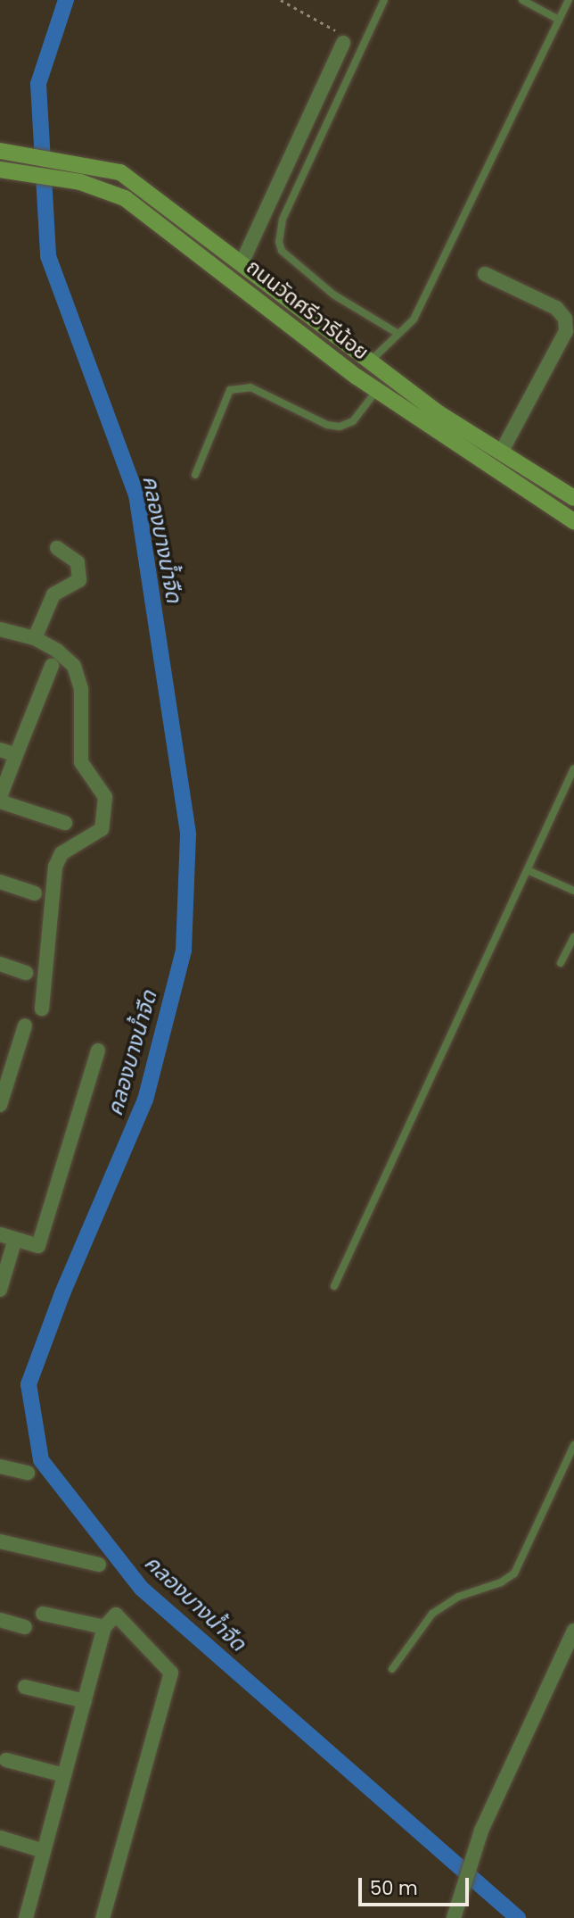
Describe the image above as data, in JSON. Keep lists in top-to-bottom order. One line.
{"streets":{"main road":["ถนนวัดศรีวารีน้อย"]},"water":["คลองบางน้ำจืด"],"scale_bar":"50 m"}
